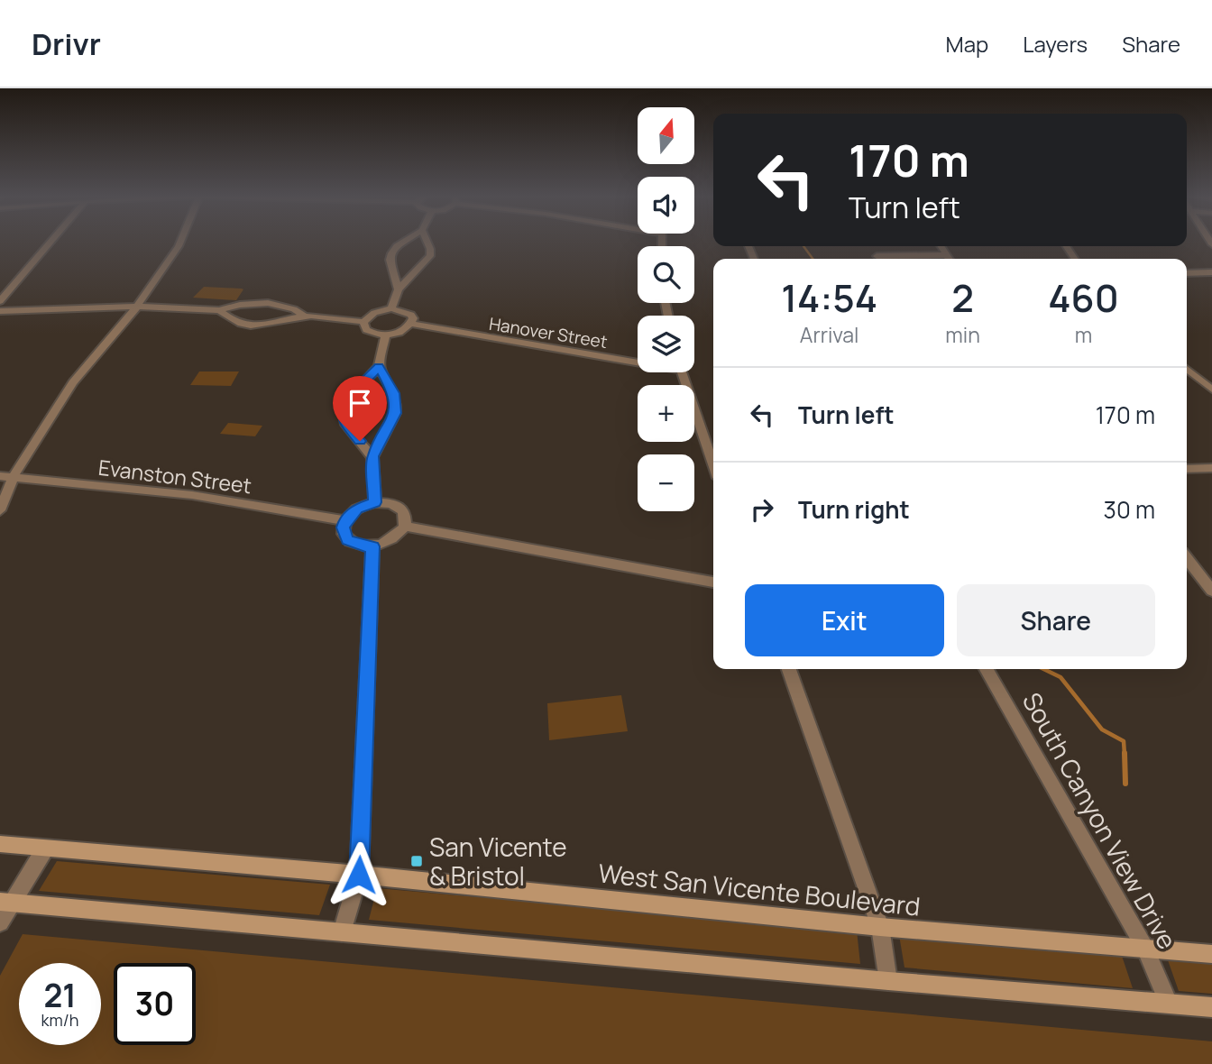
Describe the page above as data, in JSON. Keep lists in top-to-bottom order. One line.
{"streets":{"main road":["West San Vicente Boulevard"],"street":["Hanover Street","Evanston Street","South Canyon View Drive"]},"crossings":[["South Canyon View Drive","West San Vicente Boulevard"]],"places":{"transit":["San Vicente & Bristol"]},"north":"top","page":{"header":"Drivr","nav":["Map","Layers","Share"],"map_buttons":["+","−"],"turn":["170 m","Turn left"],"eta":["14:54","Arrival","2","min","460","m"],"list":[{"name":"Turn left","value":"170 m"},{"name":"Turn right","value":"30 m"}],"buttons":["Exit","Share"],"speed":"21 km/h","limit":"30"}}
